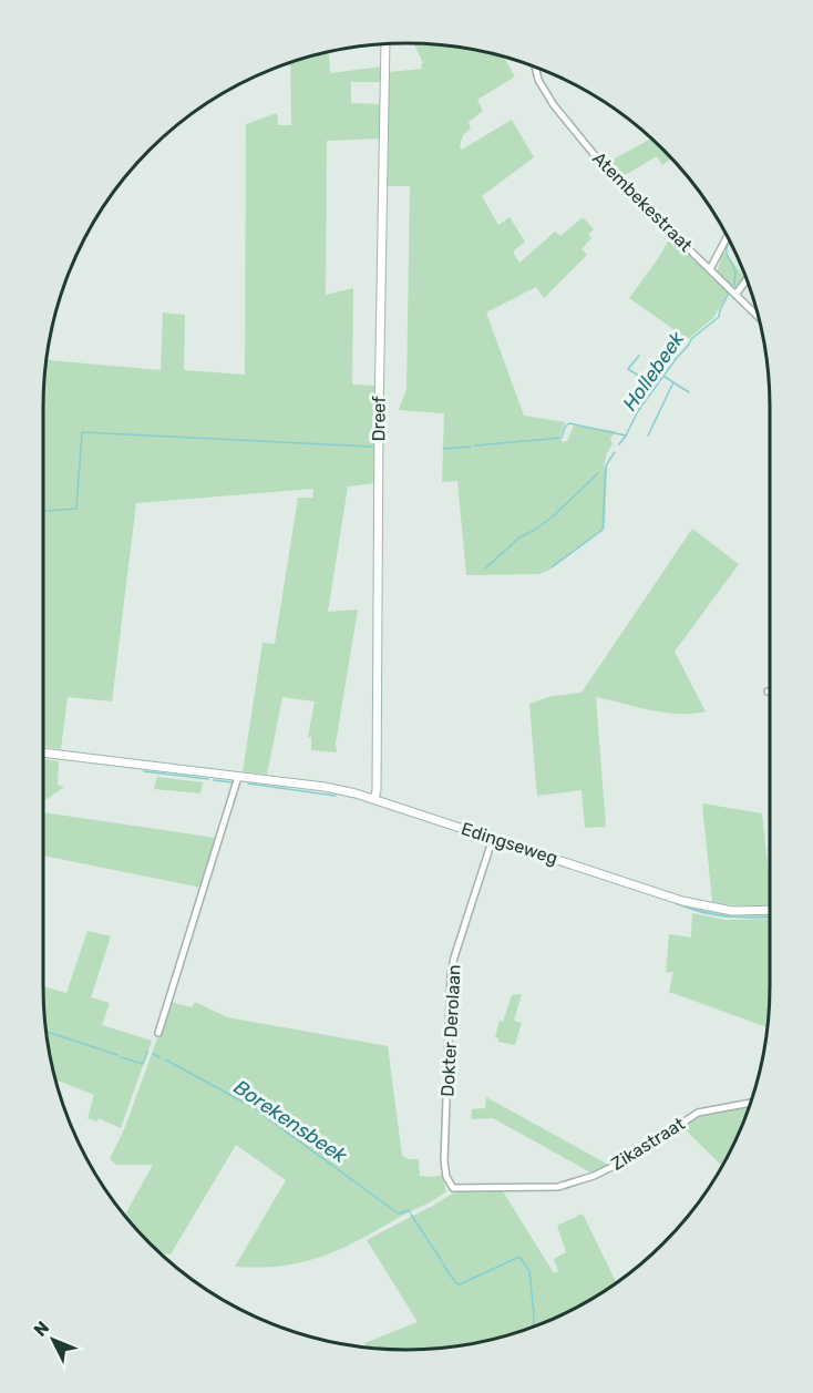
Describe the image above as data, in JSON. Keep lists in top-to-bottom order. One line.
{"streets":{"main road":["Dreef","Edingseweg"],"street":["Atembekestraat","Dokter Derolaan","Zikastraat"]},"crossings":[["Dreef","Edingseweg"],["Edingseweg","Dokter Derolaan"],["Dokter Derolaan","Zikastraat"]],"water":["Hollebeek","Borekensbeek"],"north":"top left"}
